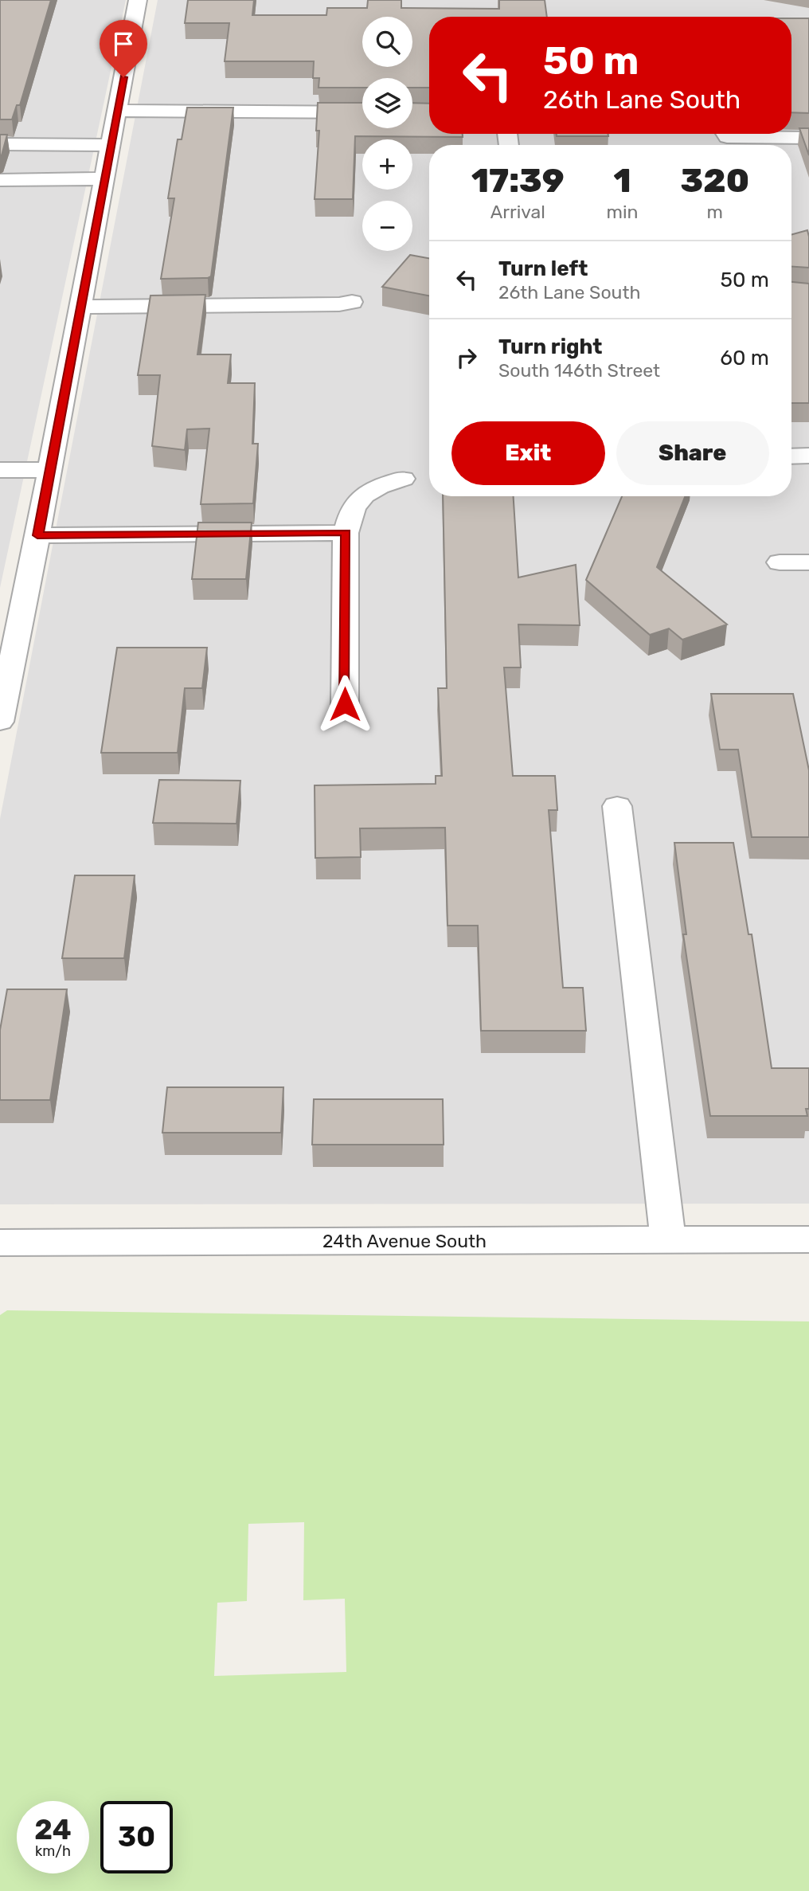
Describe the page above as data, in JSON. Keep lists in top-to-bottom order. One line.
{"streets":{"street":["24th Avenue South"]},"page":{"map_buttons":["+","−"],"turn":["50 m","26th Lane South"],"eta":["17:39","Arrival","1","min","320","m"],"list":[{"name":"Turn left","note":"26th Lane South","value":"50 m"},{"name":"Turn right","note":"South 146th Street","value":"60 m"}],"buttons":["Exit","Share"],"speed":"24 km/h","limit":"30"}}
